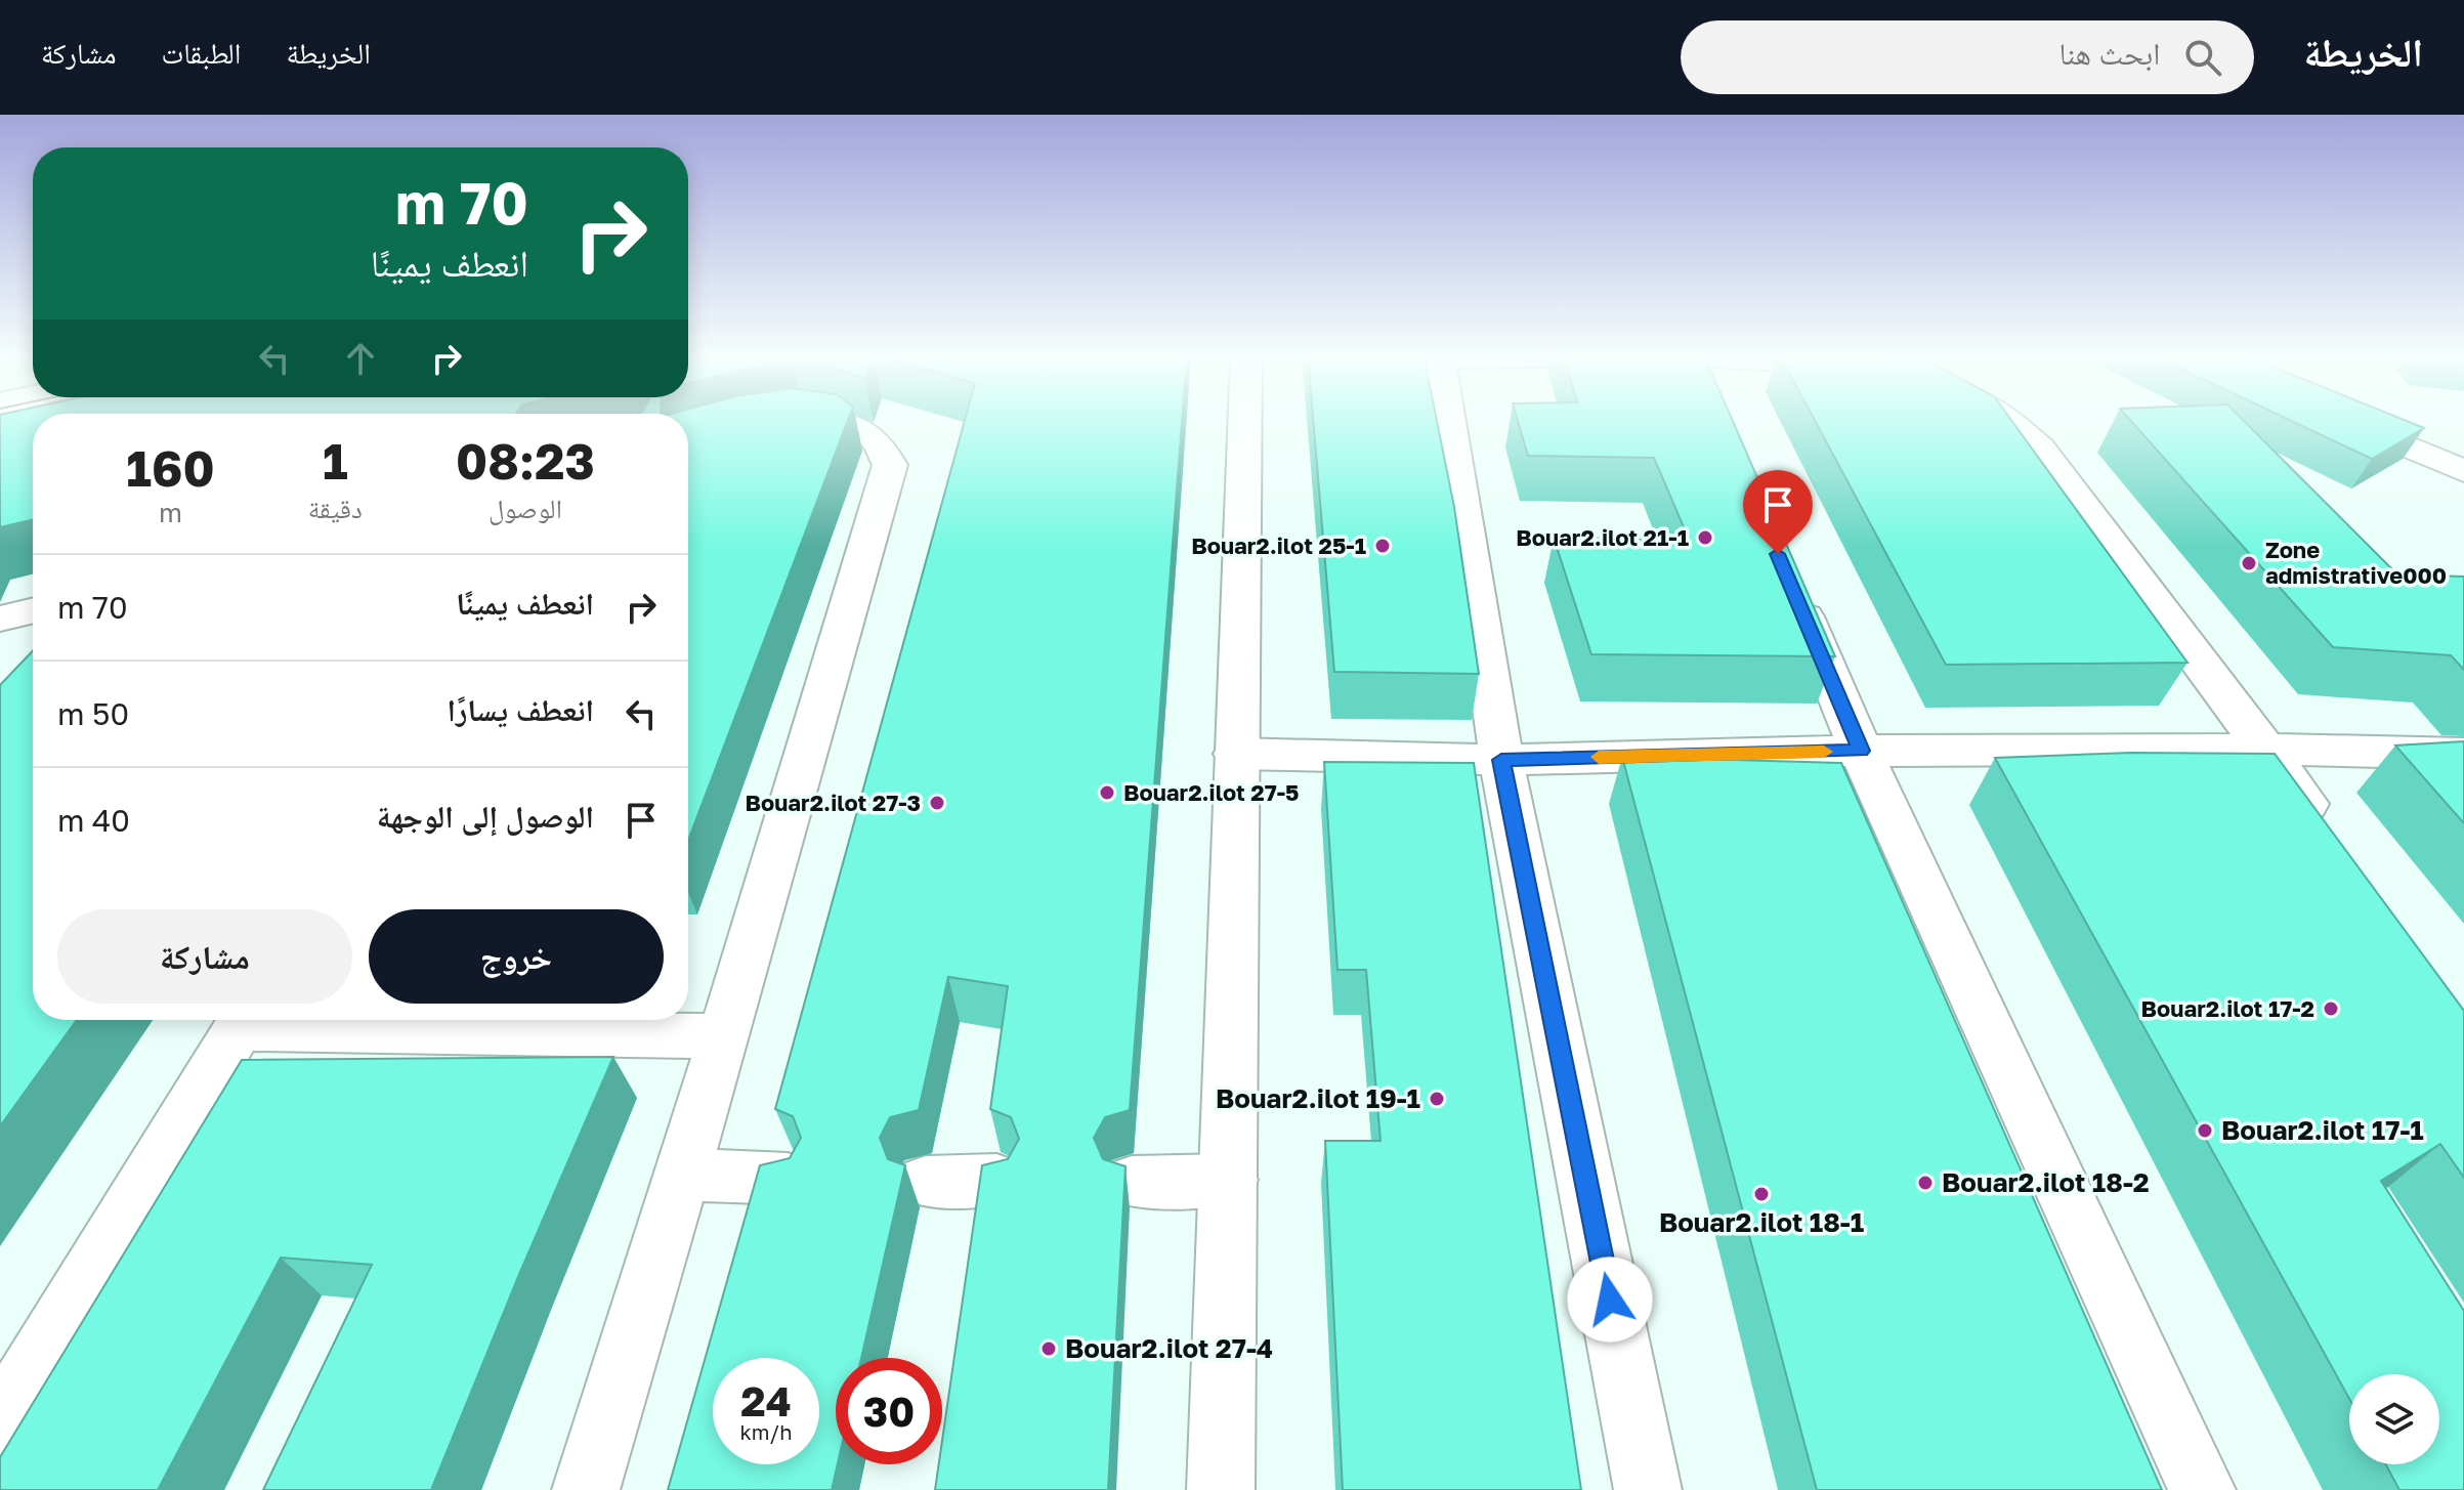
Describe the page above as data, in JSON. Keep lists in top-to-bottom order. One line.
{"places":["Bouar2.ilot 21-1","Bouar2.ilot 25-1","Zone admistrative000","Bouar2.ilot 27-5","Bouar2.ilot 27-3","Bouar2.ilot 17-2","Bouar2.ilot 19-1","Bouar2.ilot 17-1","Bouar2.ilot 18-2","Bouar2.ilot 18-1","Bouar2.ilot 27-4"],"page":{"header":"الخريطة","search":"ابحث هنا","nav":["الخريطة","الطبقات","مشاركة"],"turn":["70 m","انعطف يمينًا"],"eta":["08:23","الوصول","1","دقيقة","160","m"],"list":[{"name":"انعطف يمينًا","value":"70 m"},{"name":"انعطف يسارًا","value":"50 m"},{"name":"الوصول إلى الوجهة","value":"40 m"}],"buttons":["خروج","مشاركة"],"speed":"24 km/h","limit":"30"}}
